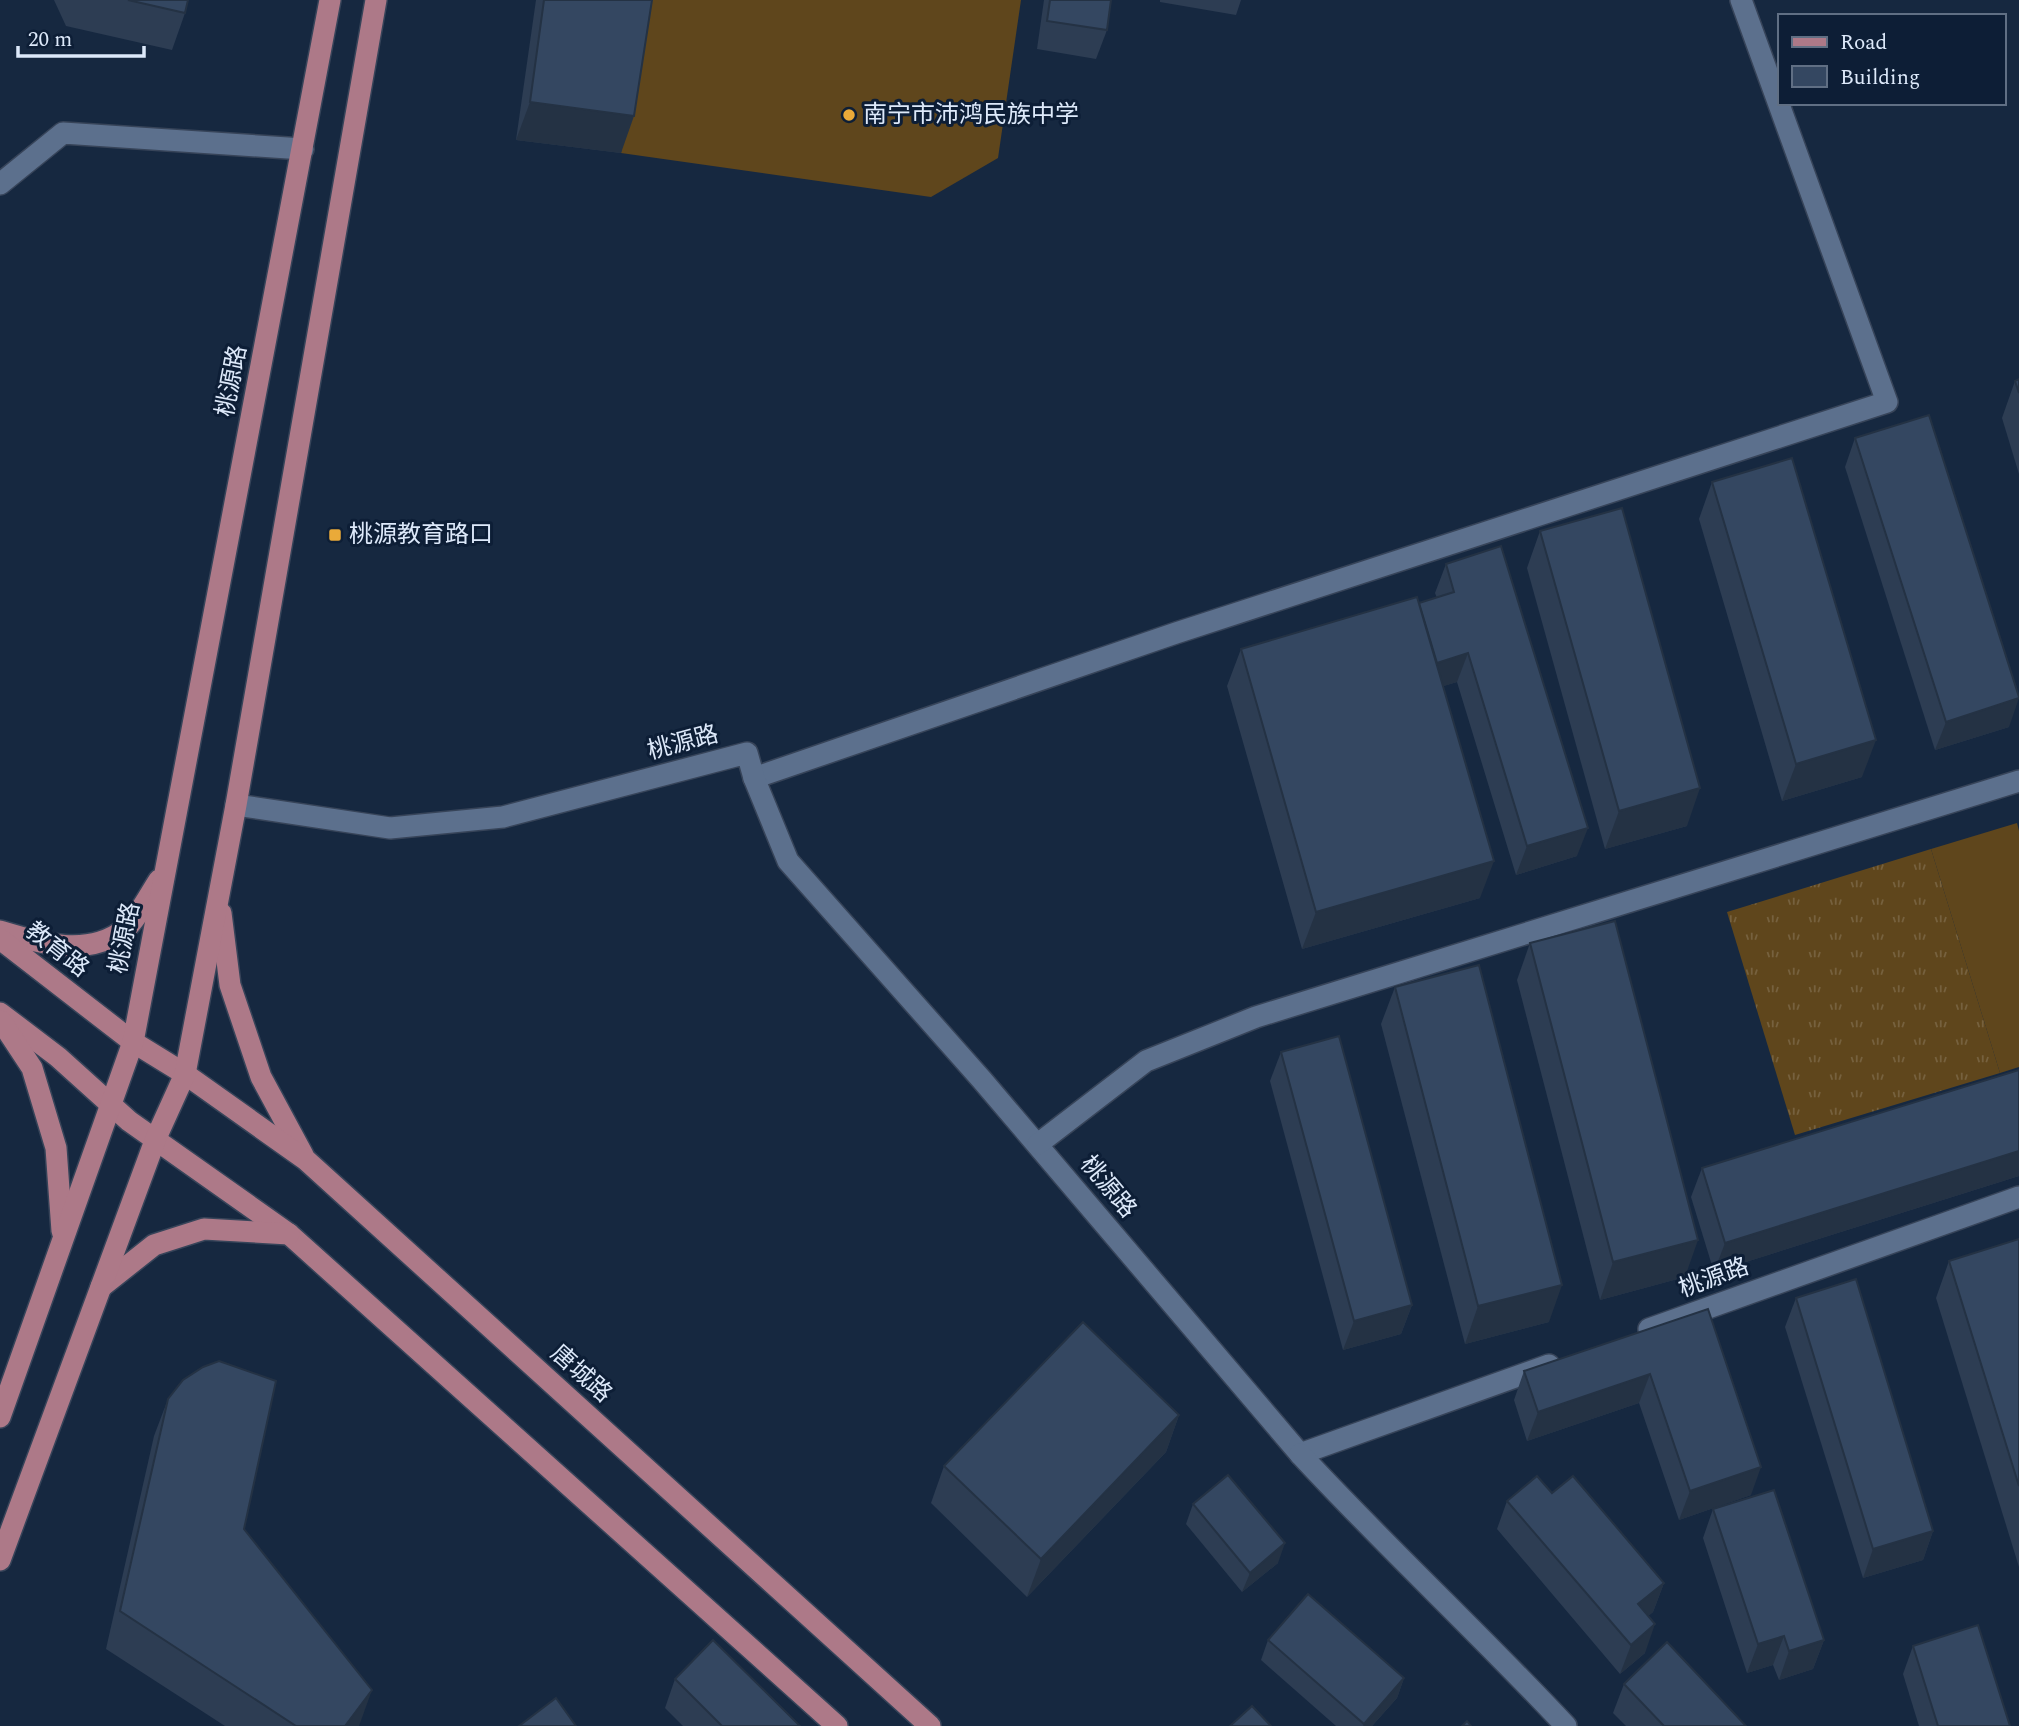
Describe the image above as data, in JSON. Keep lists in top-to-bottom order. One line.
{"streets":{"main road":["桃源路","教育路","唐城路"]},"crossings":[["桃源路","教育路"],["教育路","唐城路"]],"places":{"other":["南宁市沛鸿民族中学"],"transit":["桃源教育路口"]},"legend":["Road","Building"],"scale_bar":"20 m"}
